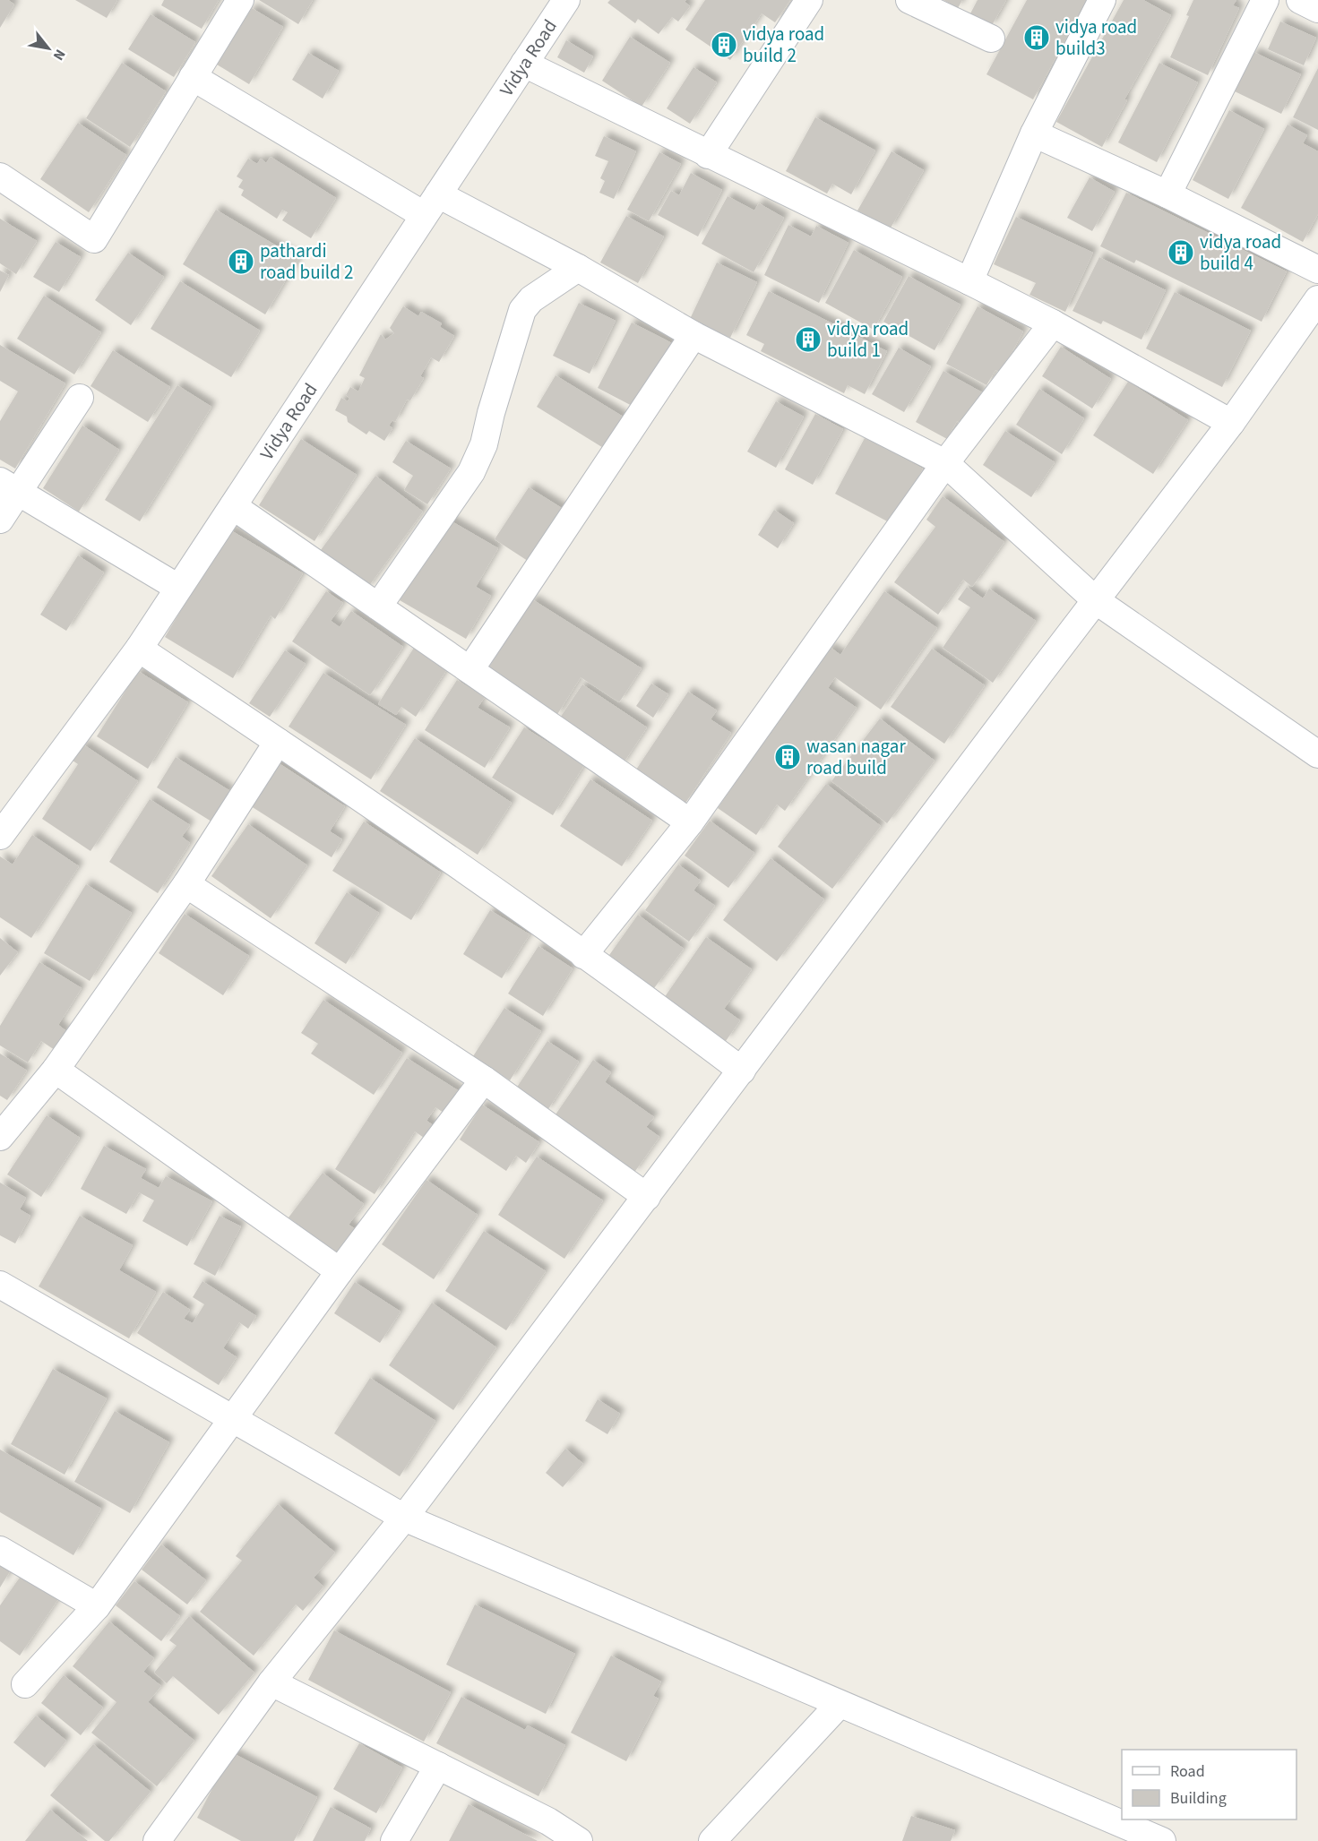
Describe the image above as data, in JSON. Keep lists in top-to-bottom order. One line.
{"streets":{"street":["Vidya Road"]},"places":{"building":["vidya road build3","vidya road build 2","vidya road build 4","pathardi road build 2","vidya road build 1","wasan nagar road build"]},"legend":["Road","Building"],"north":"bottom right"}
